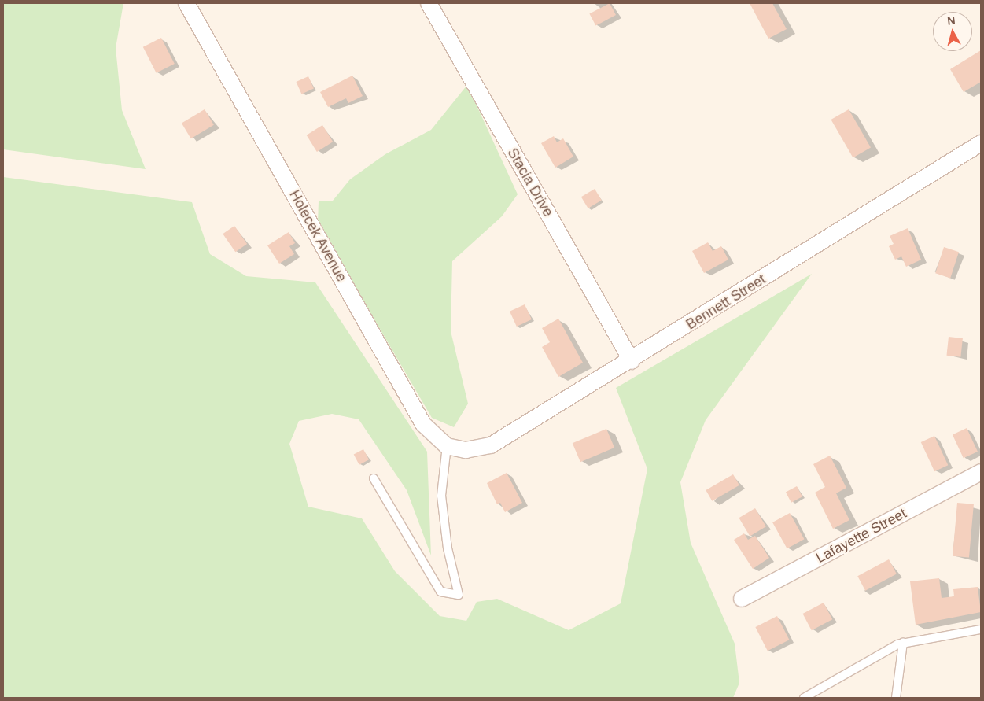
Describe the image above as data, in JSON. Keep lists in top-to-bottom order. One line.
{"streets":{"street":["Stacia Drive","Holecek Avenue","Bennett Street","Lafayette Street"]},"crossings":[["Stacia Drive","Bennett Street"],["Holecek Avenue","Bennett Street"]],"north":"top"}
